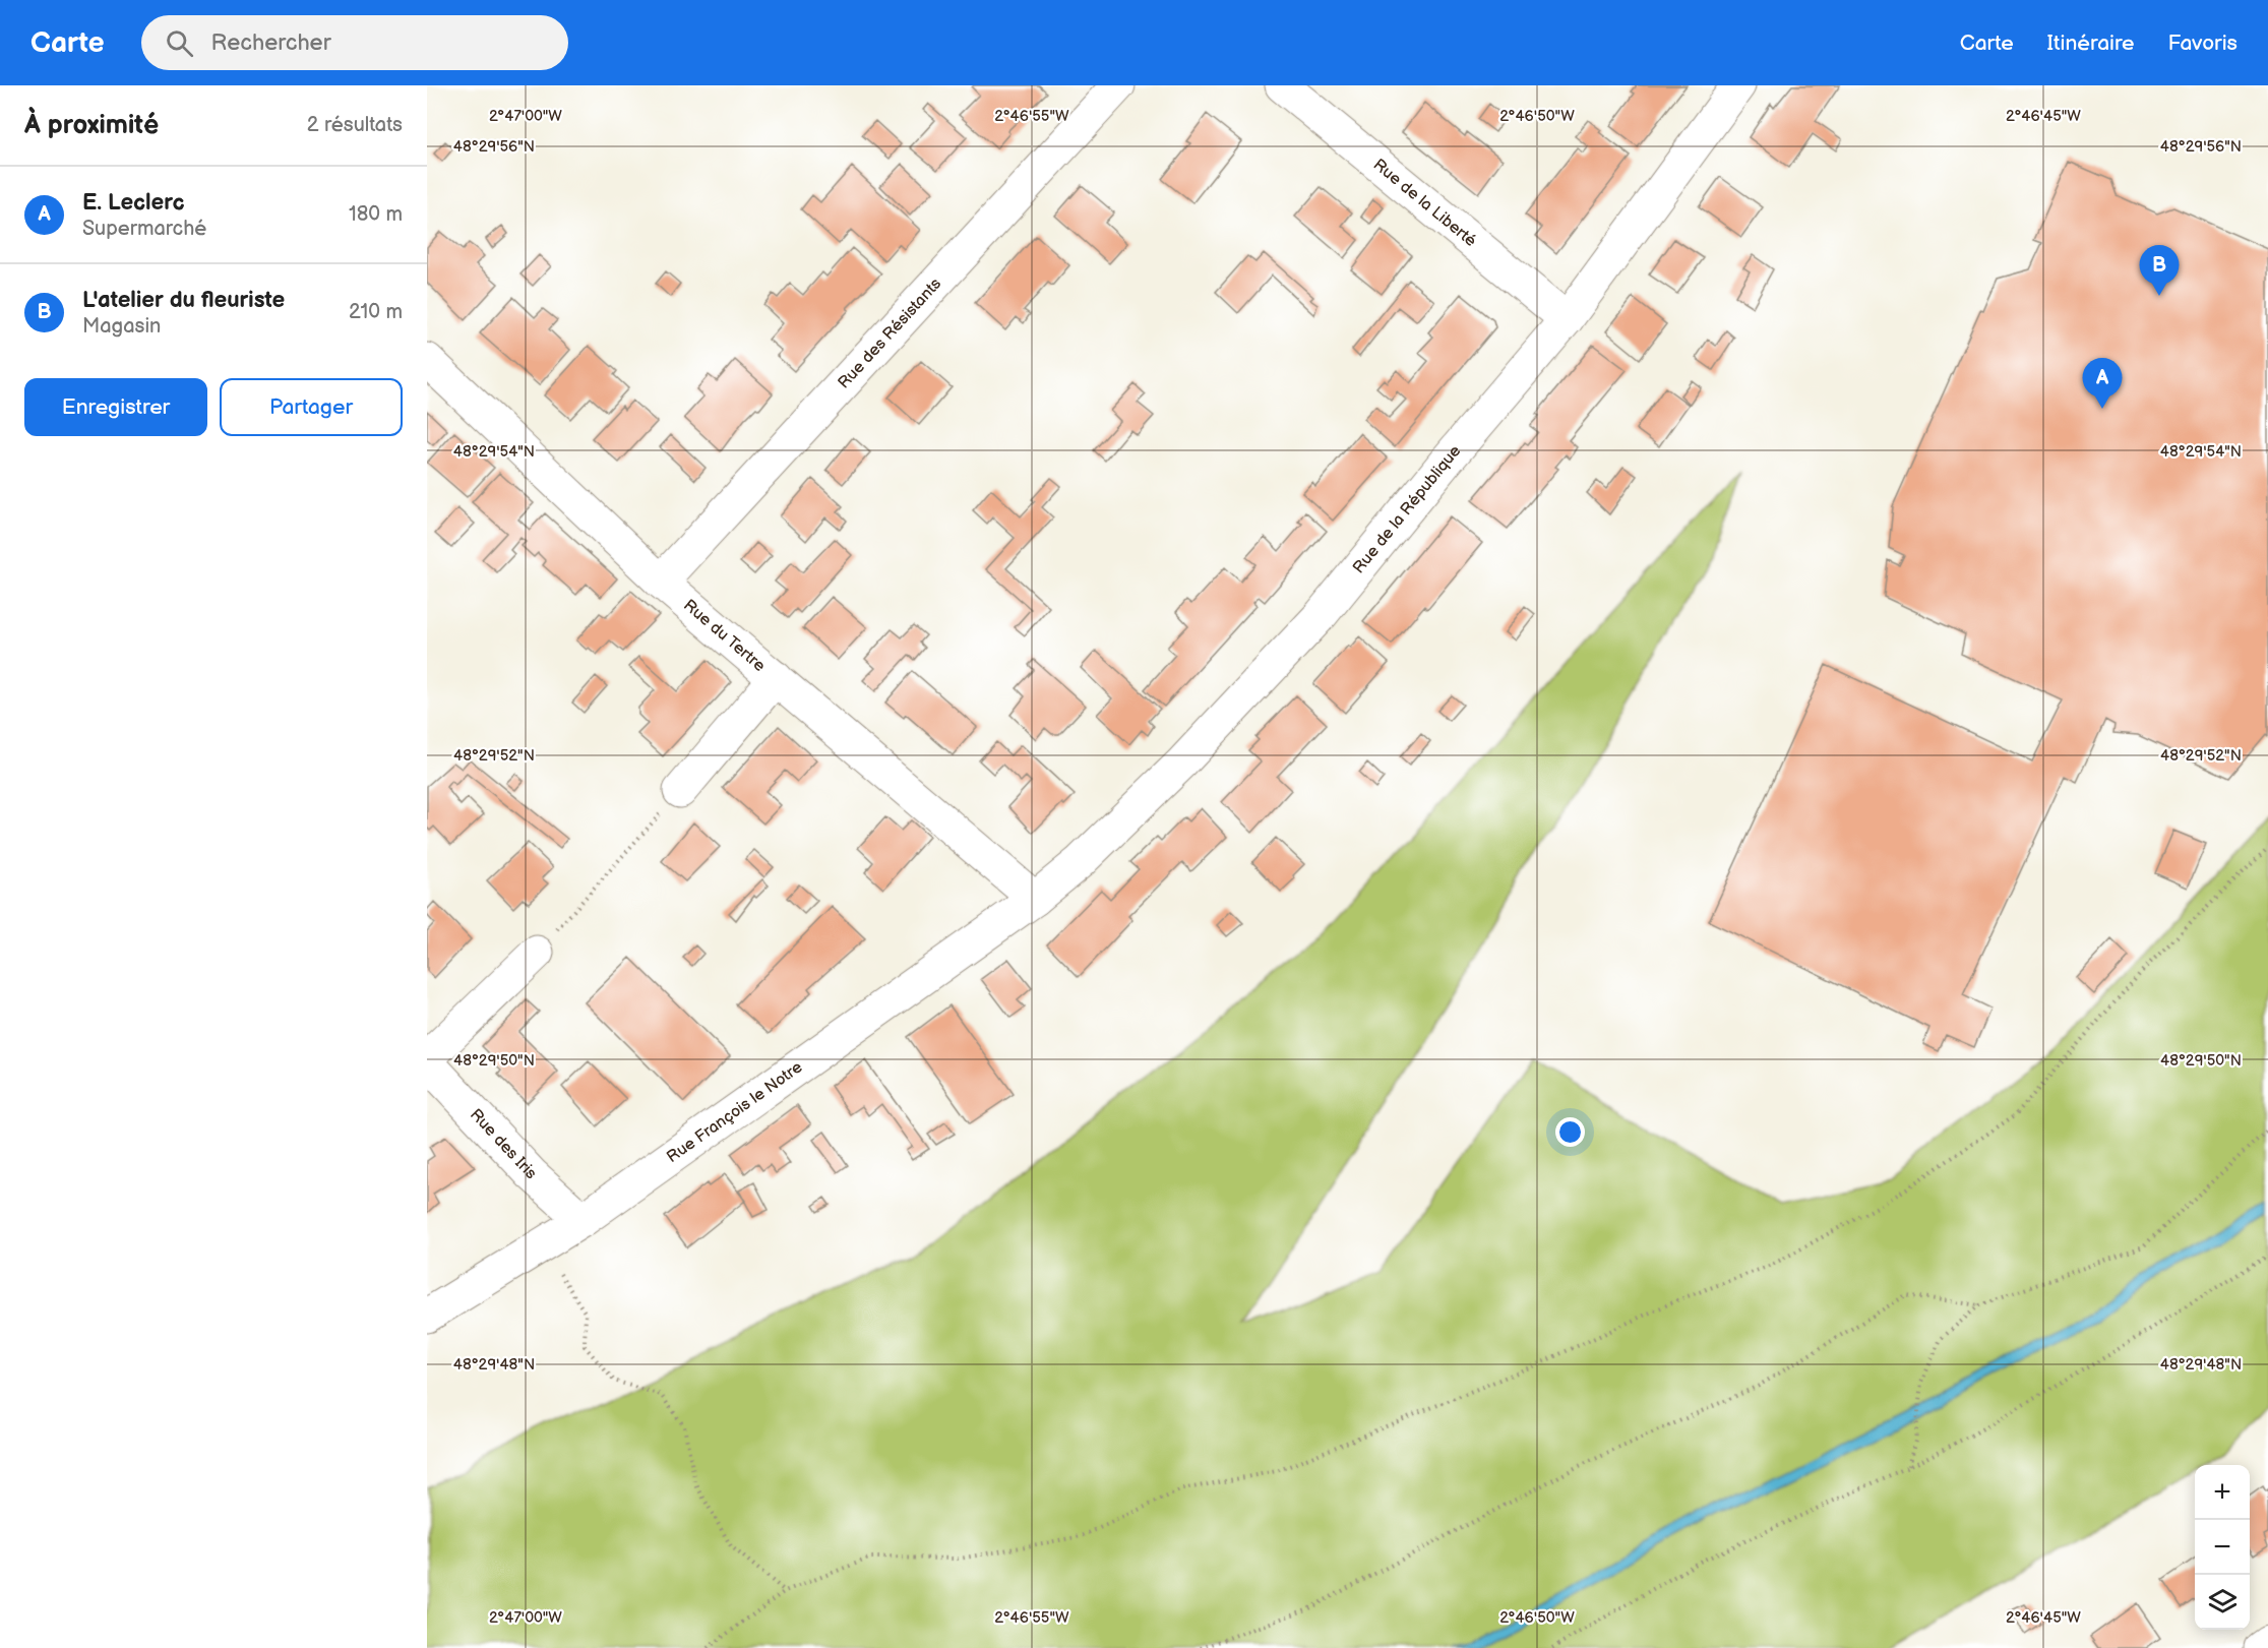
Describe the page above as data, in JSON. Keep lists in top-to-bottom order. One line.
{"streets":{"street":["Rue de la Liberté","Rue des Résistants","Rue de la République","Rue du Tertre","Rue François le Notre","Rue des Iris"]},"crossings":[["Rue de la Liberté","Rue de la République"],["Rue des Résistants","Rue du Tertre"],["Rue de la République","Rue du Tertre"],["Rue de la République","Rue François le Notre"],["Rue du Tertre","Rue François le Notre"],["Rue François le Notre","Rue des Iris"]],"page":{"header":"Carte","search":"Rechercher","nav":["Carte","Itinéraire","Favoris"],"heading":["À proximité","2 résultats"],"list":[{"mark":"A","name":"E. Leclerc","note":"Supermarché","value":"180 m"},{"mark":"B","name":"L'atelier du fleuriste","note":"Magasin","value":"210 m"}],"pins":["B","A"],"buttons":["Enregistrer","Partager"],"map_buttons":["+","−"]},"coordinates":["2°47'00\"W","2°46'55\"W","2°46'50\"W","2°46'45\"W","48°29'56\"N","48°29'54\"N","48°29'52\"N","48°29'50\"N","48°29'48\"N"]}
